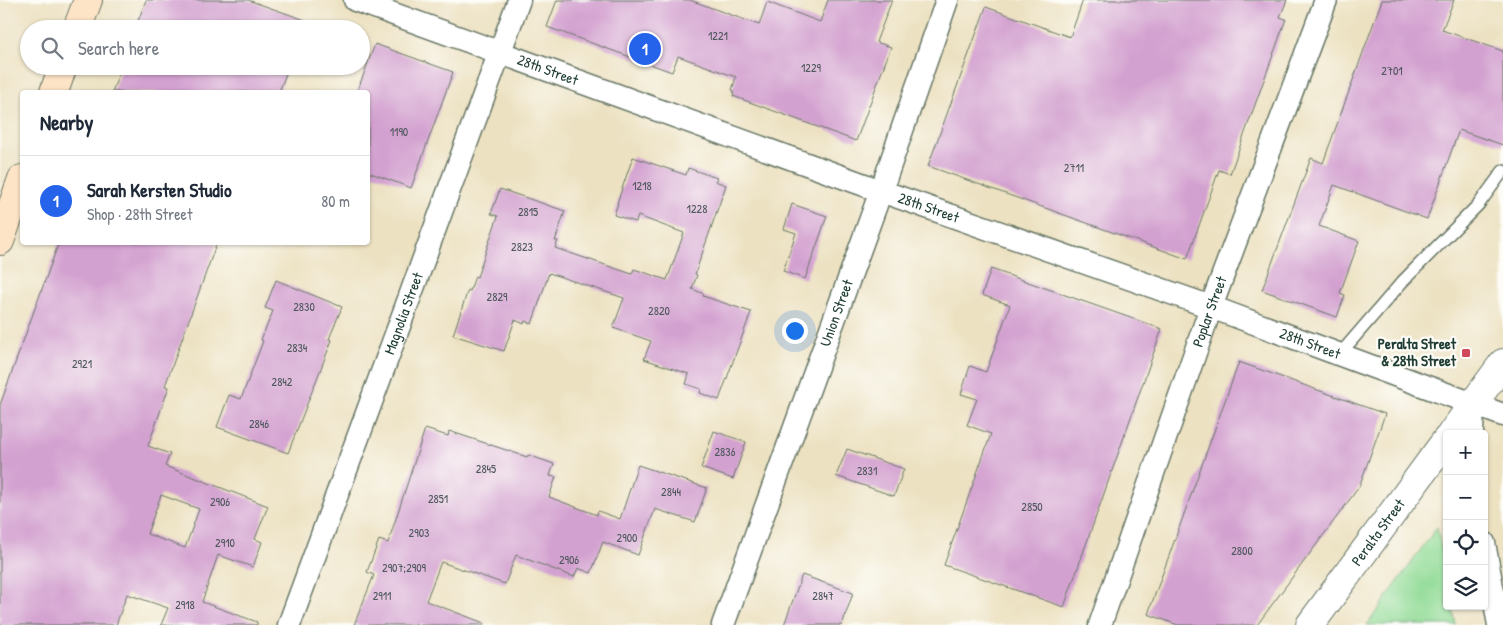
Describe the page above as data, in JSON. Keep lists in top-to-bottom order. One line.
{"streets":{"street":["28th Street","Poplar Street","Magnolia Street","Union Street","Peralta Street"]},"crossings":[["28th Street","Poplar Street"],["28th Street","Magnolia Street"],["28th Street","Union Street"]],"places":{"transit":["Peralta Street & 28th Street"]},"house_numbers":["1221","1229","2701","1190","2711","1218","1228","2815","2823","2829","2830","2820","2834","2921","2842","2846","2836","2845","2831","2844","2851","2906","2850","2903","2900","2910","2800","2906","2907;2909","2911","2847","2918"],"page":{"search":"Search here","pins":"1","heading":"Nearby","list":[{"mark":"1","name":"Sarah Kersten Studio","note":"Shop · 28th Street","value":"80 m"}],"map_buttons":["+","−"]}}
